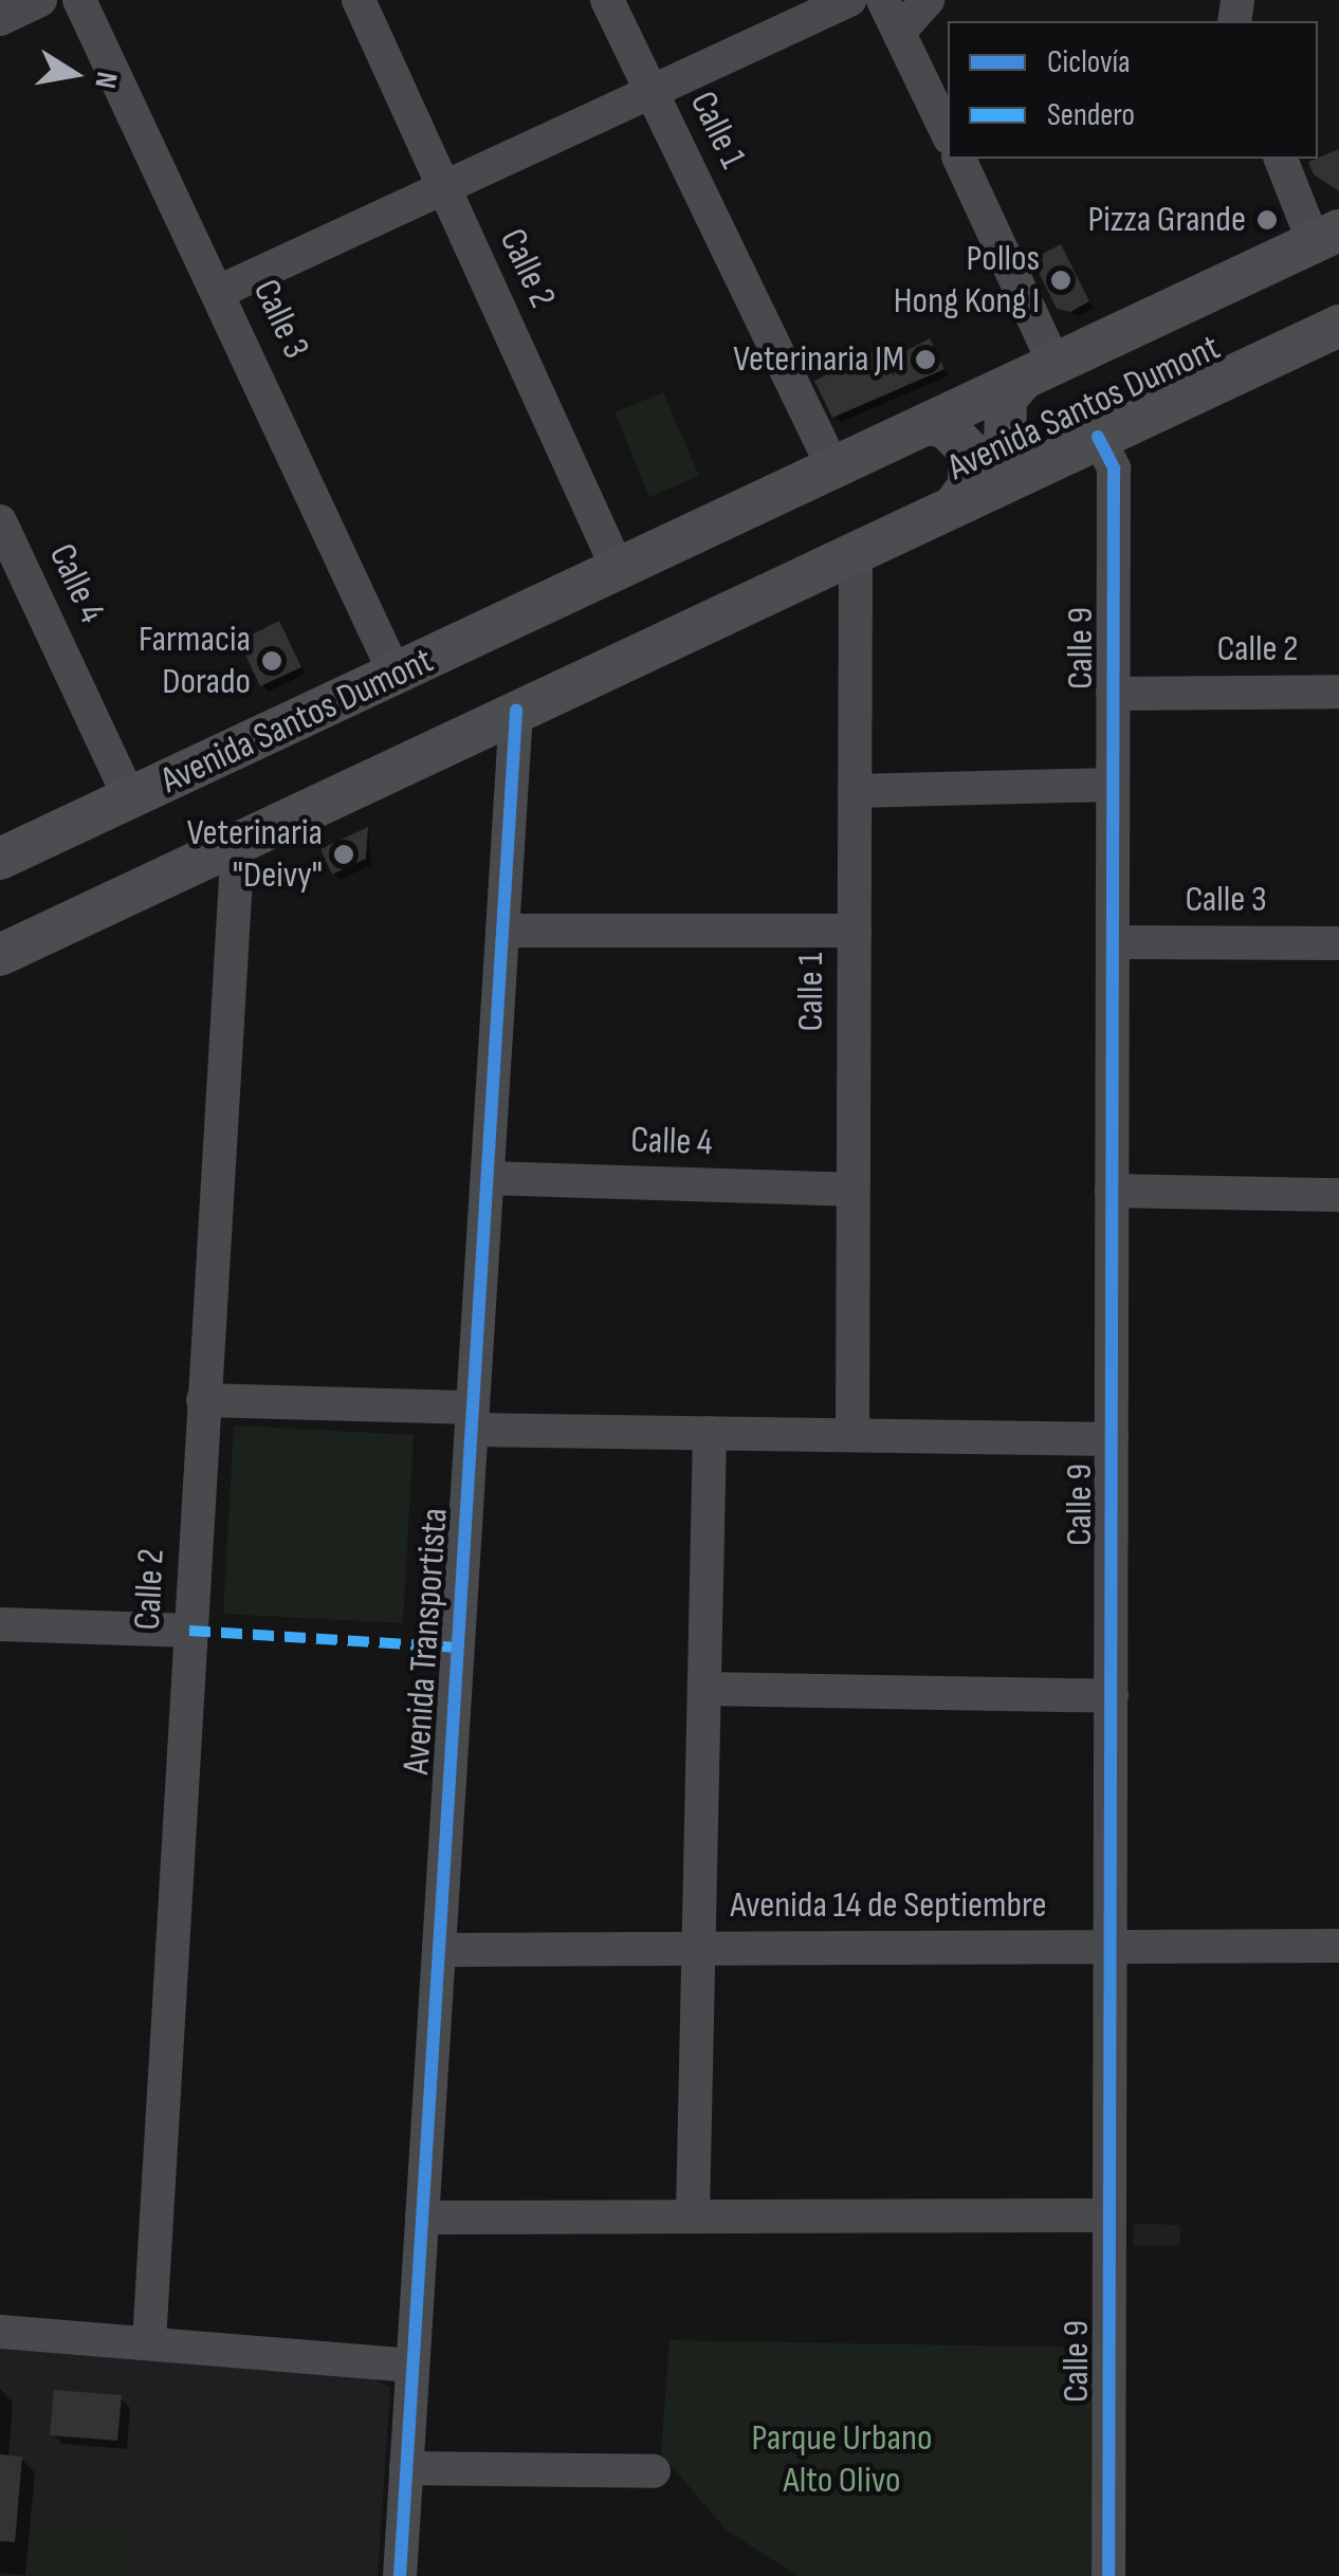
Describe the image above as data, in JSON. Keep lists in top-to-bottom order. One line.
{"streets":{"main road":["Avenida Santos Dumont"],"street":["Calle 1","Calle 2","Calle 3","Calle 4","Calle 9","Avenida Transportista","Avenida 14 de Septiembre"]},"crossings":[["Calle 1","Avenida Santos Dumont"],["Calle 1","Calle 4"],["Calle 2","Avenida Santos Dumont"],["Calle 2","Calle 9"],["Calle 3","Avenida Santos Dumont"],["Calle 3","Calle 9"],["Avenida Santos Dumont","Calle 4"],["Avenida Santos Dumont","Calle 9"],["Avenida Santos Dumont","Avenida Transportista"],["Calle 4","Avenida Transportista"],["Calle 9","Avenida 14 de Septiembre"],["Avenida Transportista","Avenida 14 de Septiembre"]],"parks":["Parque Urbano Alto Olivo"],"places":["Pizza Grande","Pollos Hong Kong I","Veterinaria JM","Farmacia Dorado","Veterinaria \"Deivy\""],"legend":["Ciclovía","Sendero"],"north":"right"}
